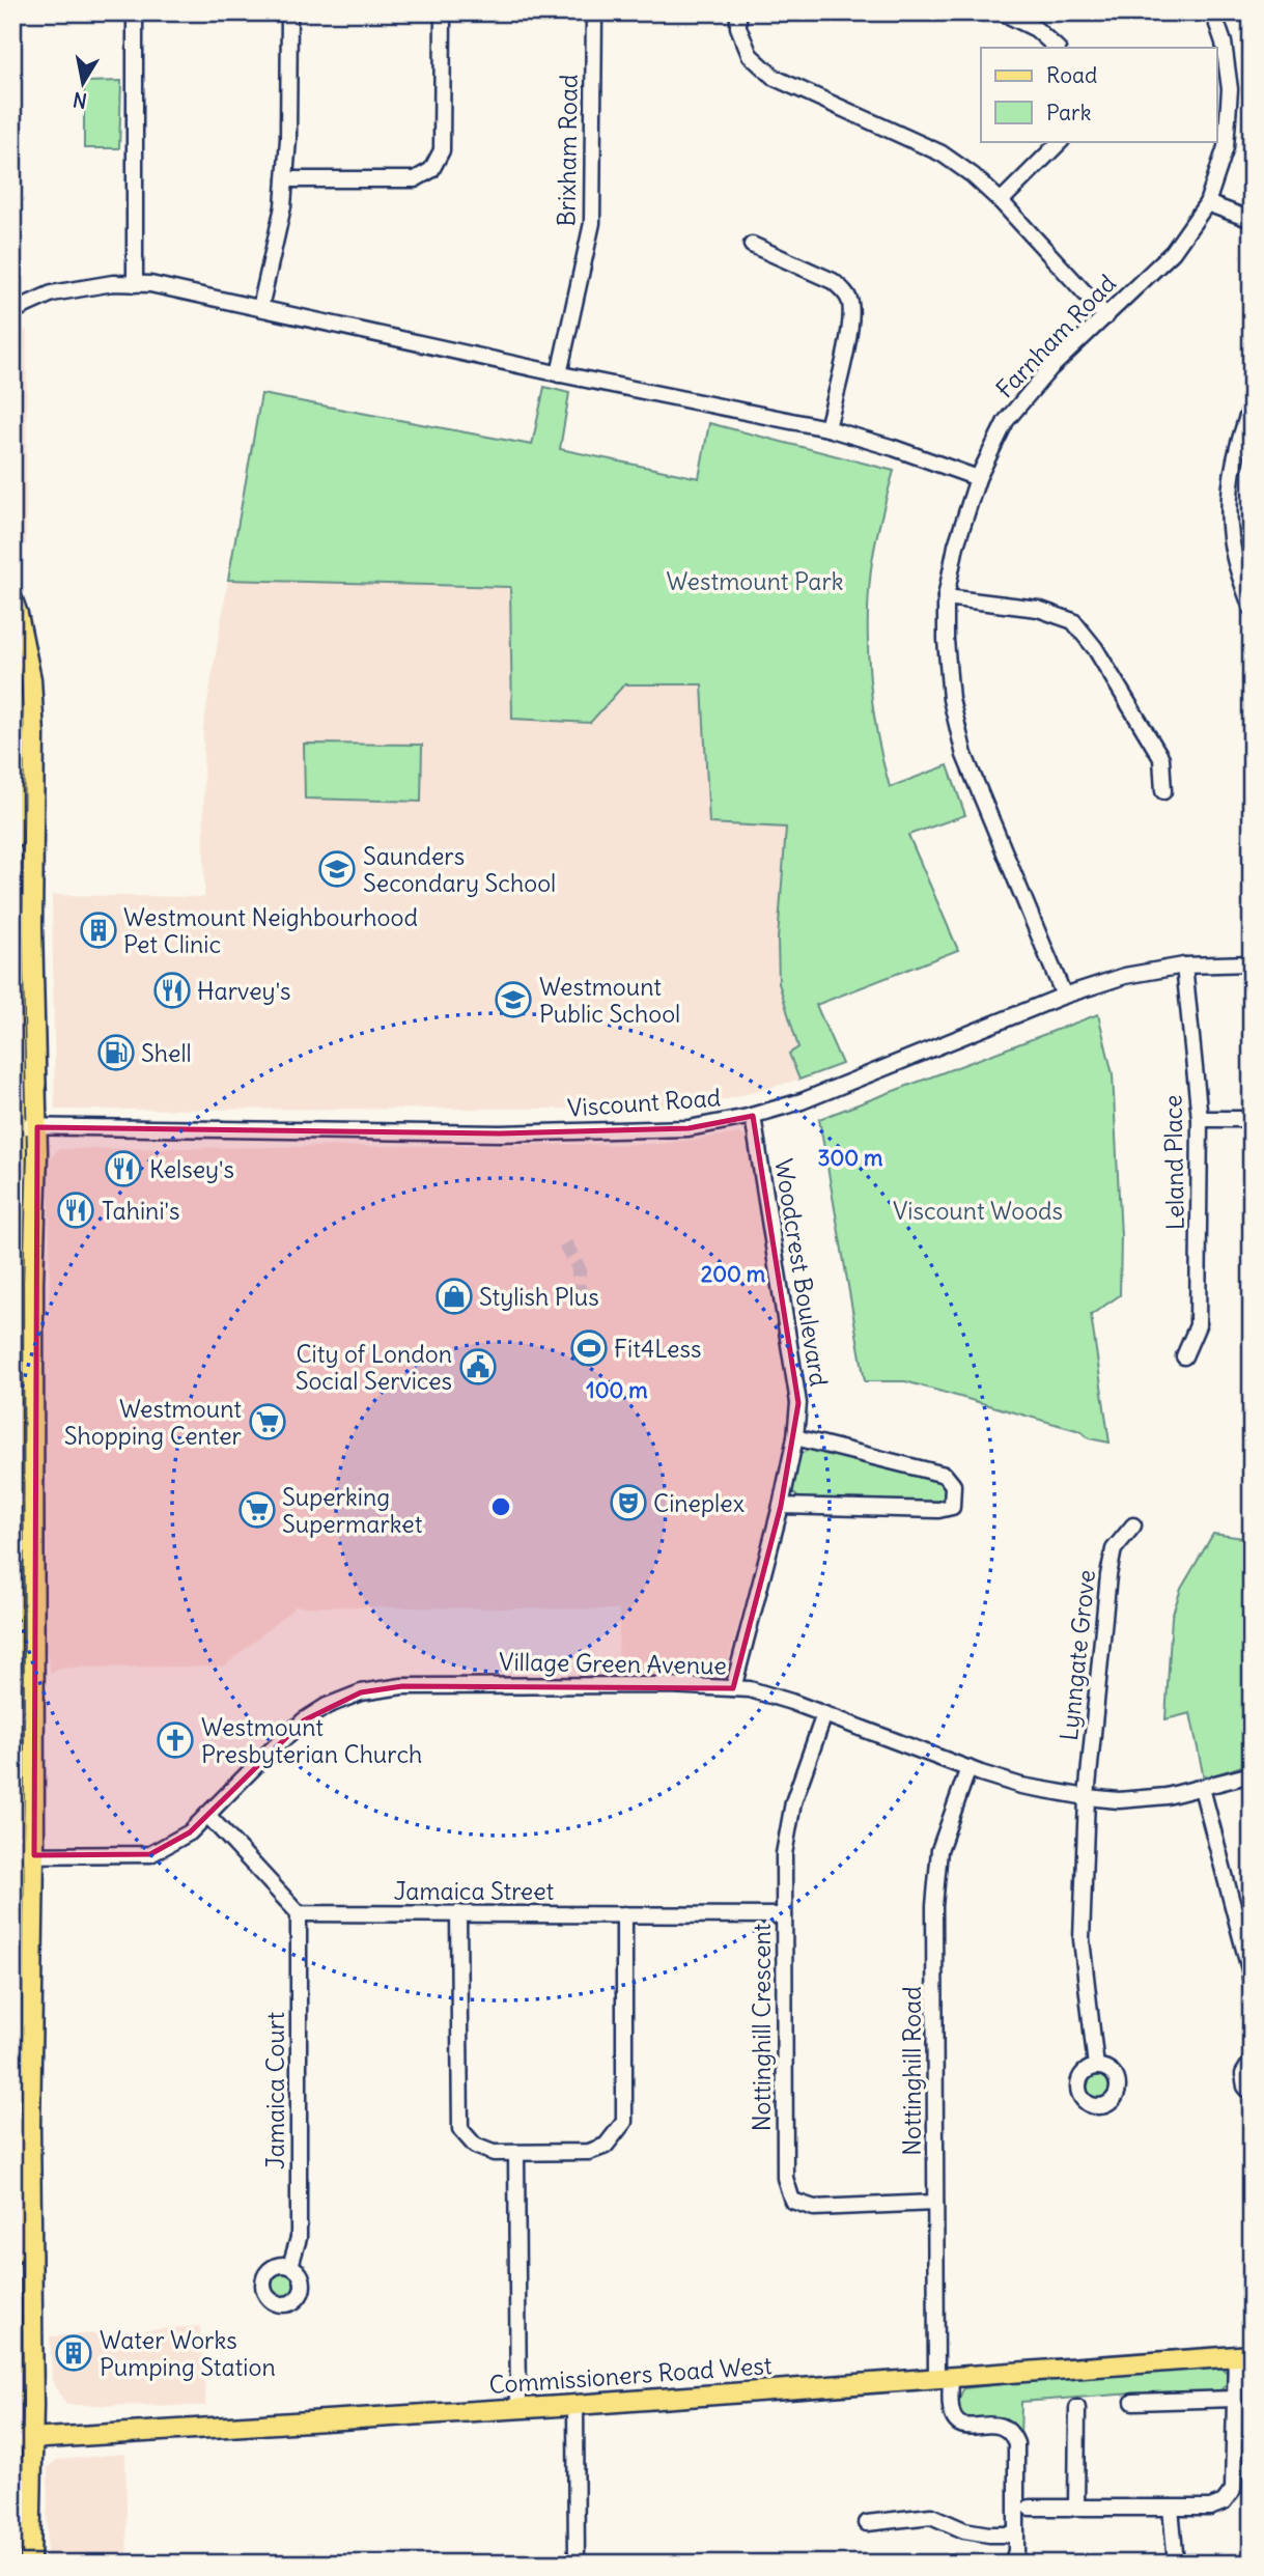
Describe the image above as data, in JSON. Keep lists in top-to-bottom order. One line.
{"streets":{"main road":["Commissioners Road West"],"street":["Brixham Road","Farnham Road","Viscount Road","Leland Place","Woodcrest Boulevard","Lynngate Grove","Village Green Avenue","Jamaica Street","Nottinghill Crescent","Nottinghill Road","Jamaica Court"]},"crossings":[["Farnham Road","Viscount Road"],["Viscount Road","Leland Place"],["Viscount Road","Woodcrest Boulevard"],["Woodcrest Boulevard","Village Green Avenue"],["Lynngate Grove","Village Green Avenue"],["Village Green Avenue","Nottinghill Crescent"],["Village Green Avenue","Nottinghill Road"],["Jamaica Street","Nottinghill Crescent"],["Jamaica Street","Jamaica Court"],["Nottinghill Crescent","Nottinghill Road"],["Nottinghill Road","Commissioners Road West"]],"parks":["Westmount Park","Viscount Woods"],"places":{"school or university":["Saunders Secondary School","Westmount Public School"],"building":["Westmount Neighbourhood Pet Clinic","Water Works Pumping Station"],"restaurant":["Harvey's","Kelsey's","Tahini's"],"fuel station":["Shell"],"shop":["Stylish Plus"],"sports":["Fit4Less"],"public building":["City of London Social Services"],"supermarket":["Westmount Shopping Center","Superking Supermarket"],"theatre":["Cineplex"],"church":["Westmount Presbyterian Church"]},"legend":["Road","Park"],"north":"bottom","rings":["300 m","200 m","100 m"]}
